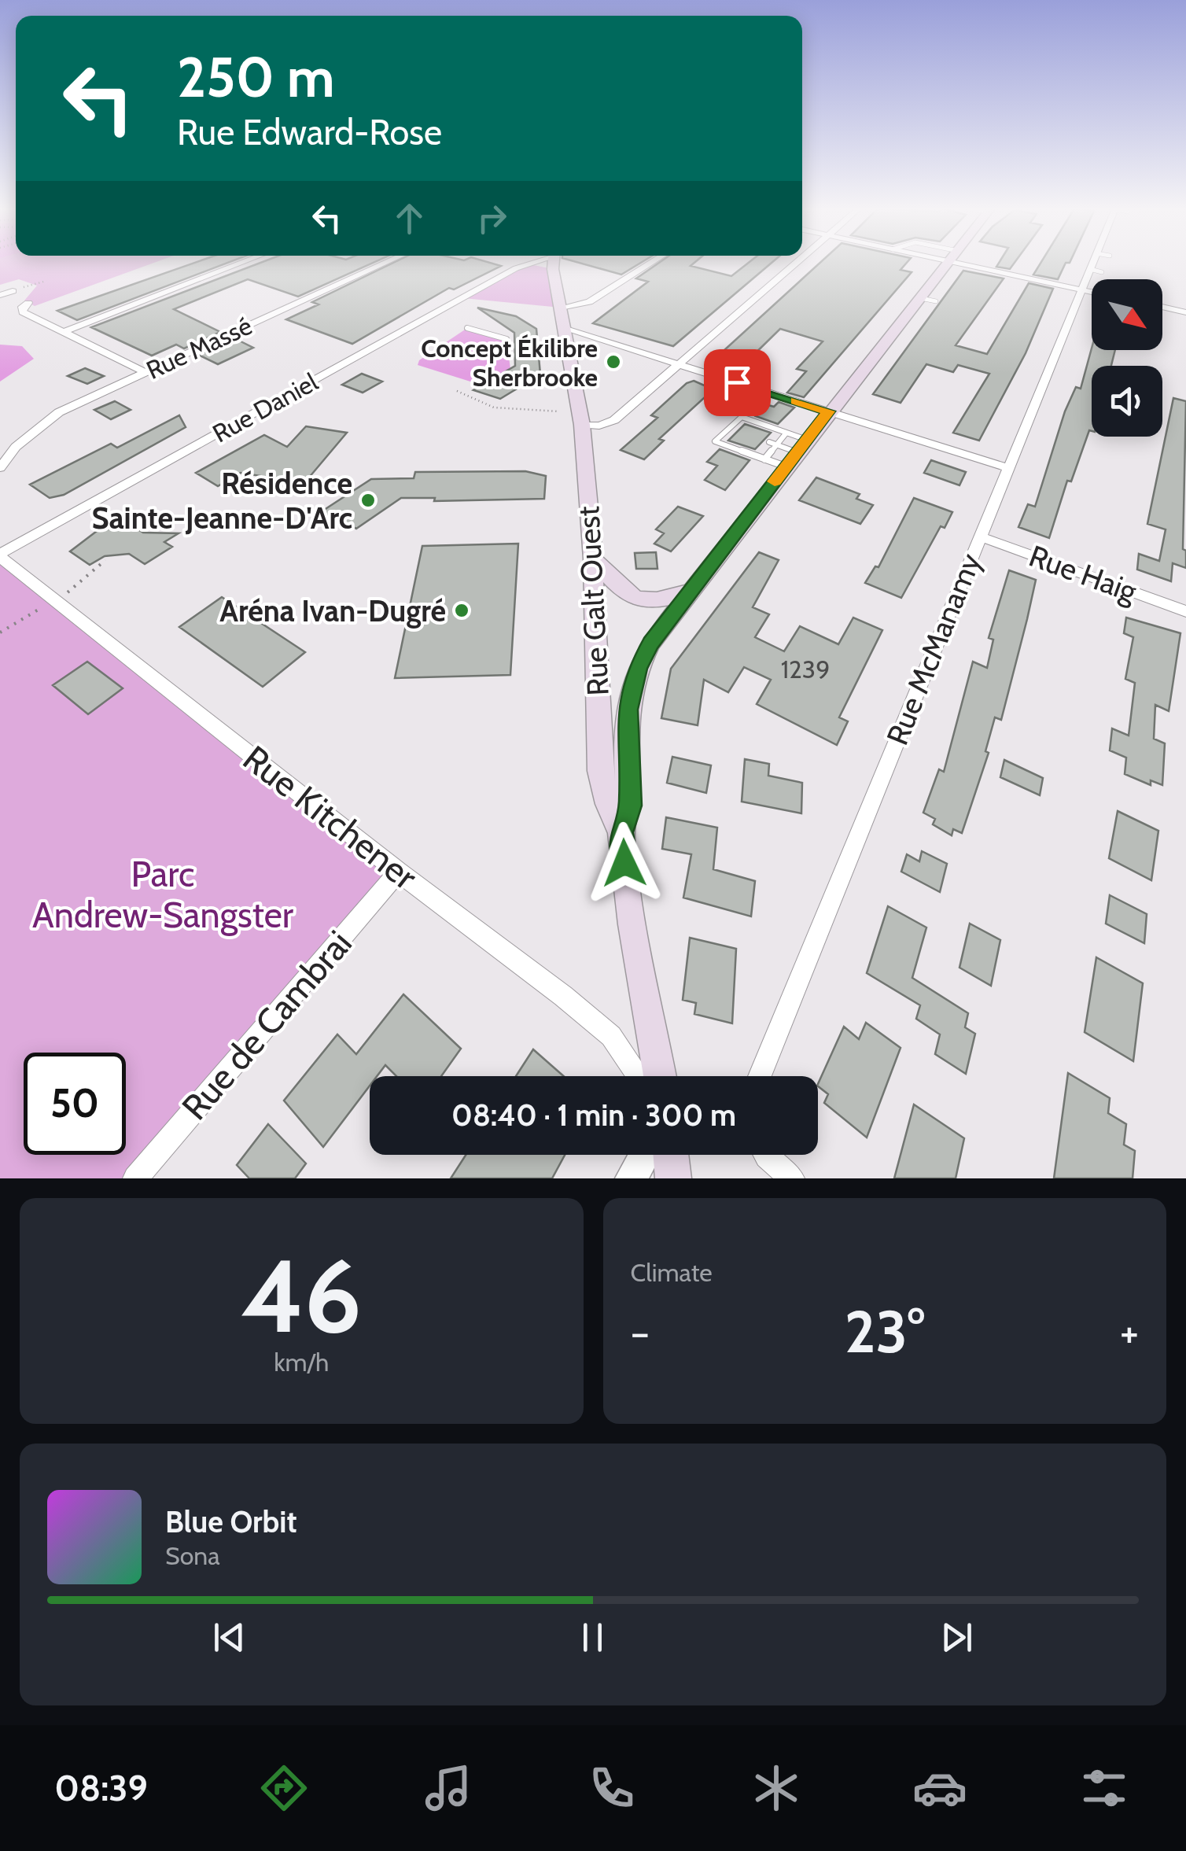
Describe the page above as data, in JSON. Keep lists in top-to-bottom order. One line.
{"streets":{"main road":["Rue Galt Ouest"],"street":["Rue Massé","Rue Daniel","Rue Haig","Rue McManamy","Rue Kitchener","Rue de Cambrai"]},"crossings":[["Rue Daniel","Rue Kitchener"],["Rue Haig","Rue McManamy"],["Rue Kitchener","Rue de Cambrai"]],"parks":["Parc Andrew-Sangster"],"places":["Concept Ékilibre Sherbrooke","Résidence Sainte-Jeanne-D'Arc","Aréna Ivan-Dugré"],"house_numbers":["1239"],"north":"bottom right","page":{"turn":["250 m","Rue Edward-Rose"],"limit":"50","trip":"08:40 · 1 min · 300 m","tile":[["46","km/h"],"Climate"],"heat":["−","23°","+"],"song":["Blue Orbit","Sona"],"tabs":"08:39"}}
